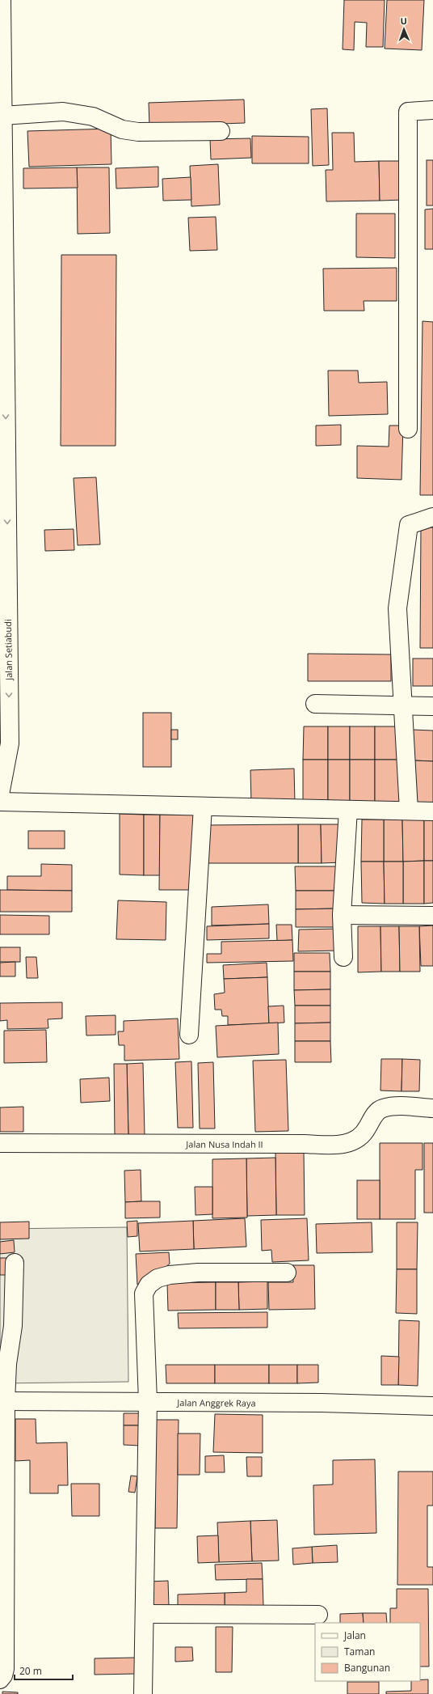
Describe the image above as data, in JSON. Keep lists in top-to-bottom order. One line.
{"streets":{"street":["Jalan Setiabudi","Jalan Nusa Indah II","Jalan Anggrek Raya"]},"one_way":["Jalan Setiabudi"],"legend":["Jalan","Taman","Bangunan"],"scale_bar":"20 m","north":"top"}
